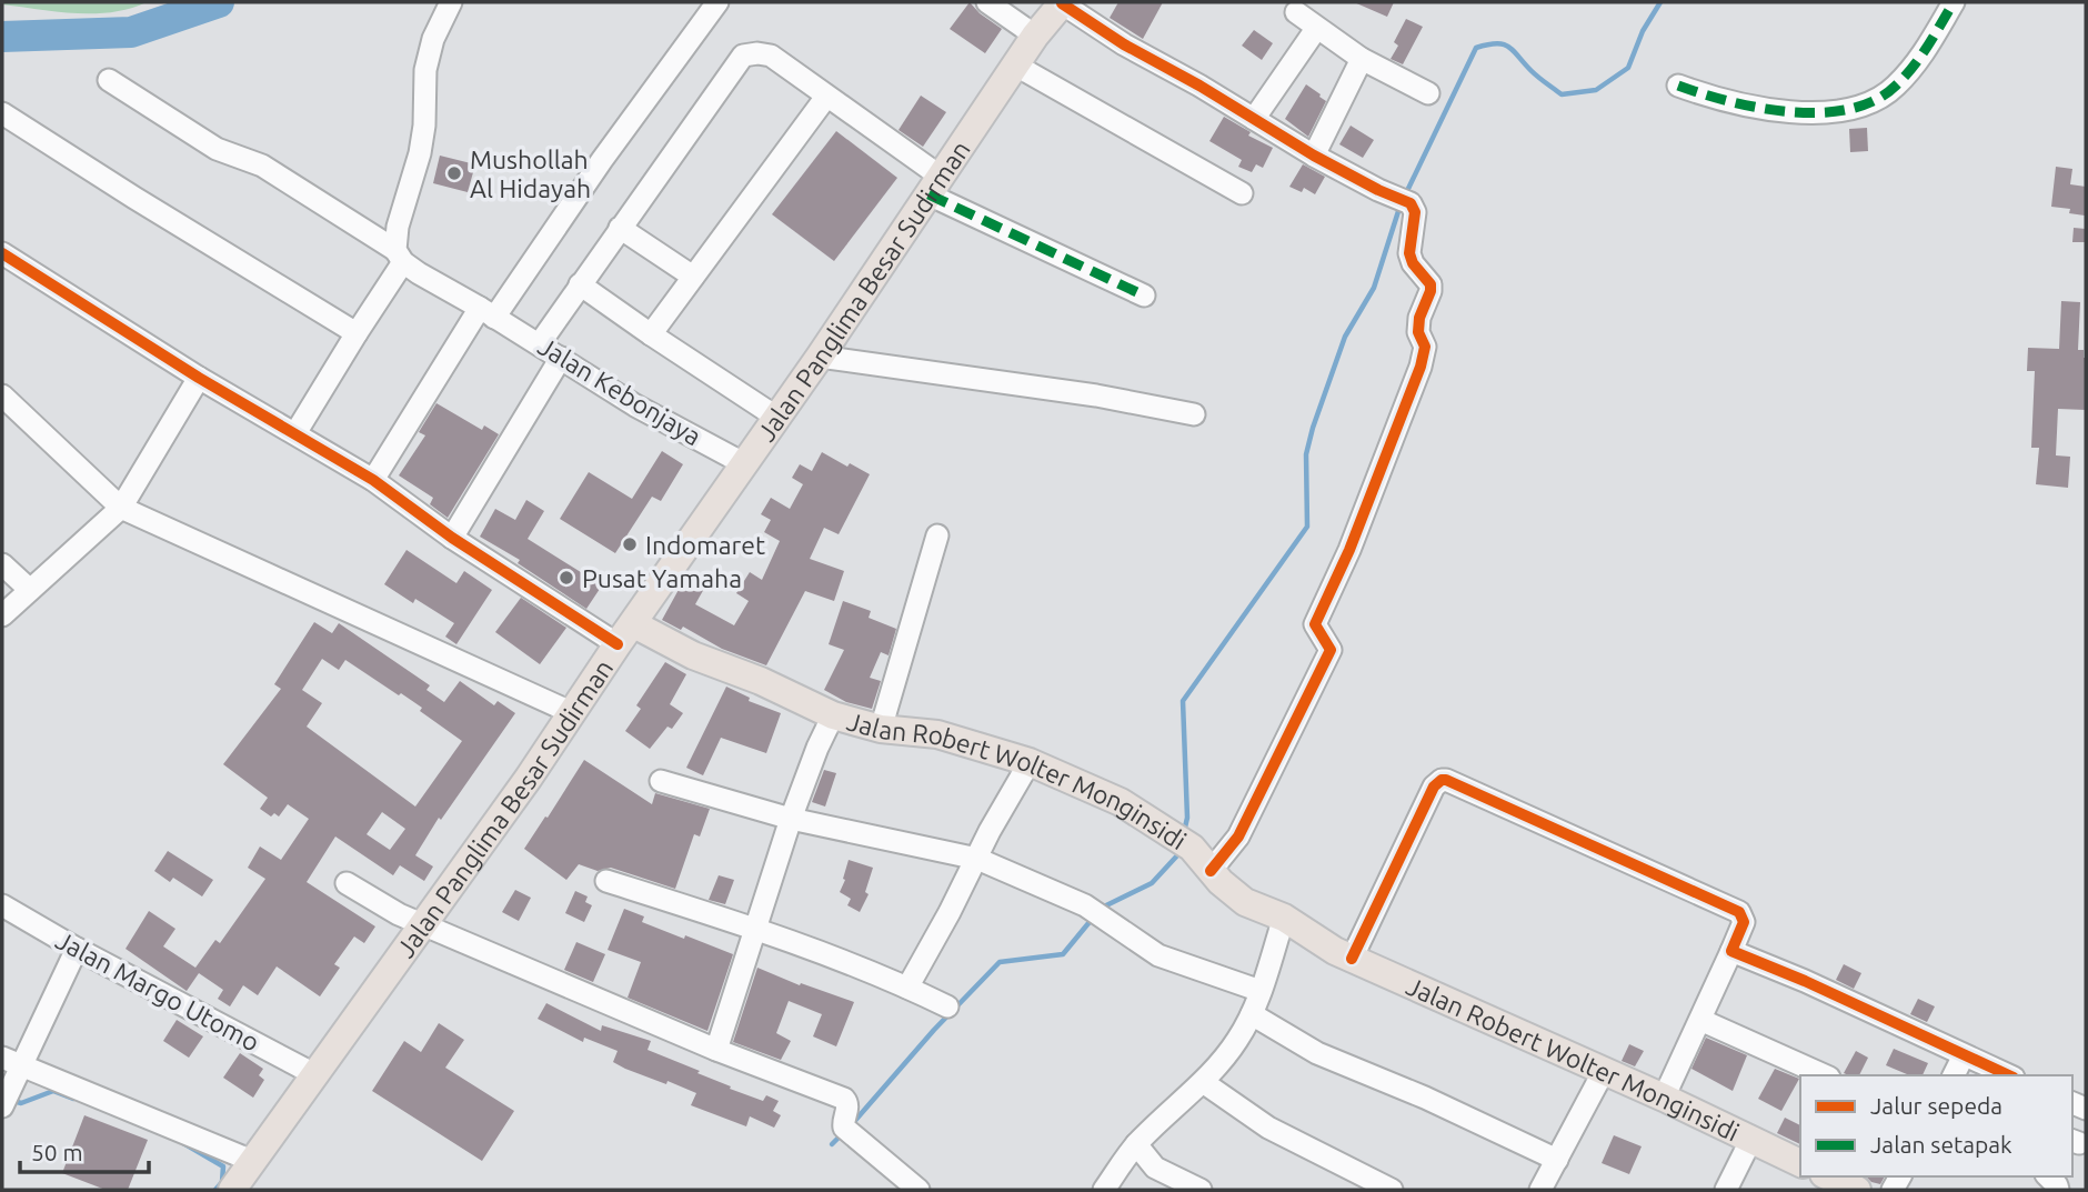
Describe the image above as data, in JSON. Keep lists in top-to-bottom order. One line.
{"streets":{"main road":["Jalan Panglima Besar Sudirman","Jalan Robert Wolter Monginsidi"],"street":["Jalan Kebonjaya","Jalan Margo Utomo"]},"crossings":[["Jalan Panglima Besar Sudirman","Jalan Kebonjaya"],["Jalan Panglima Besar Sudirman","Jalan Robert Wolter Monginsidi"],["Jalan Panglima Besar Sudirman","Jalan Margo Utomo"]],"places":["Mushollah Al Hidayah","Indomaret","Pusat Yamaha"],"legend":["Jalur sepeda","Jalan setapak"],"scale_bar":"50 m"}
